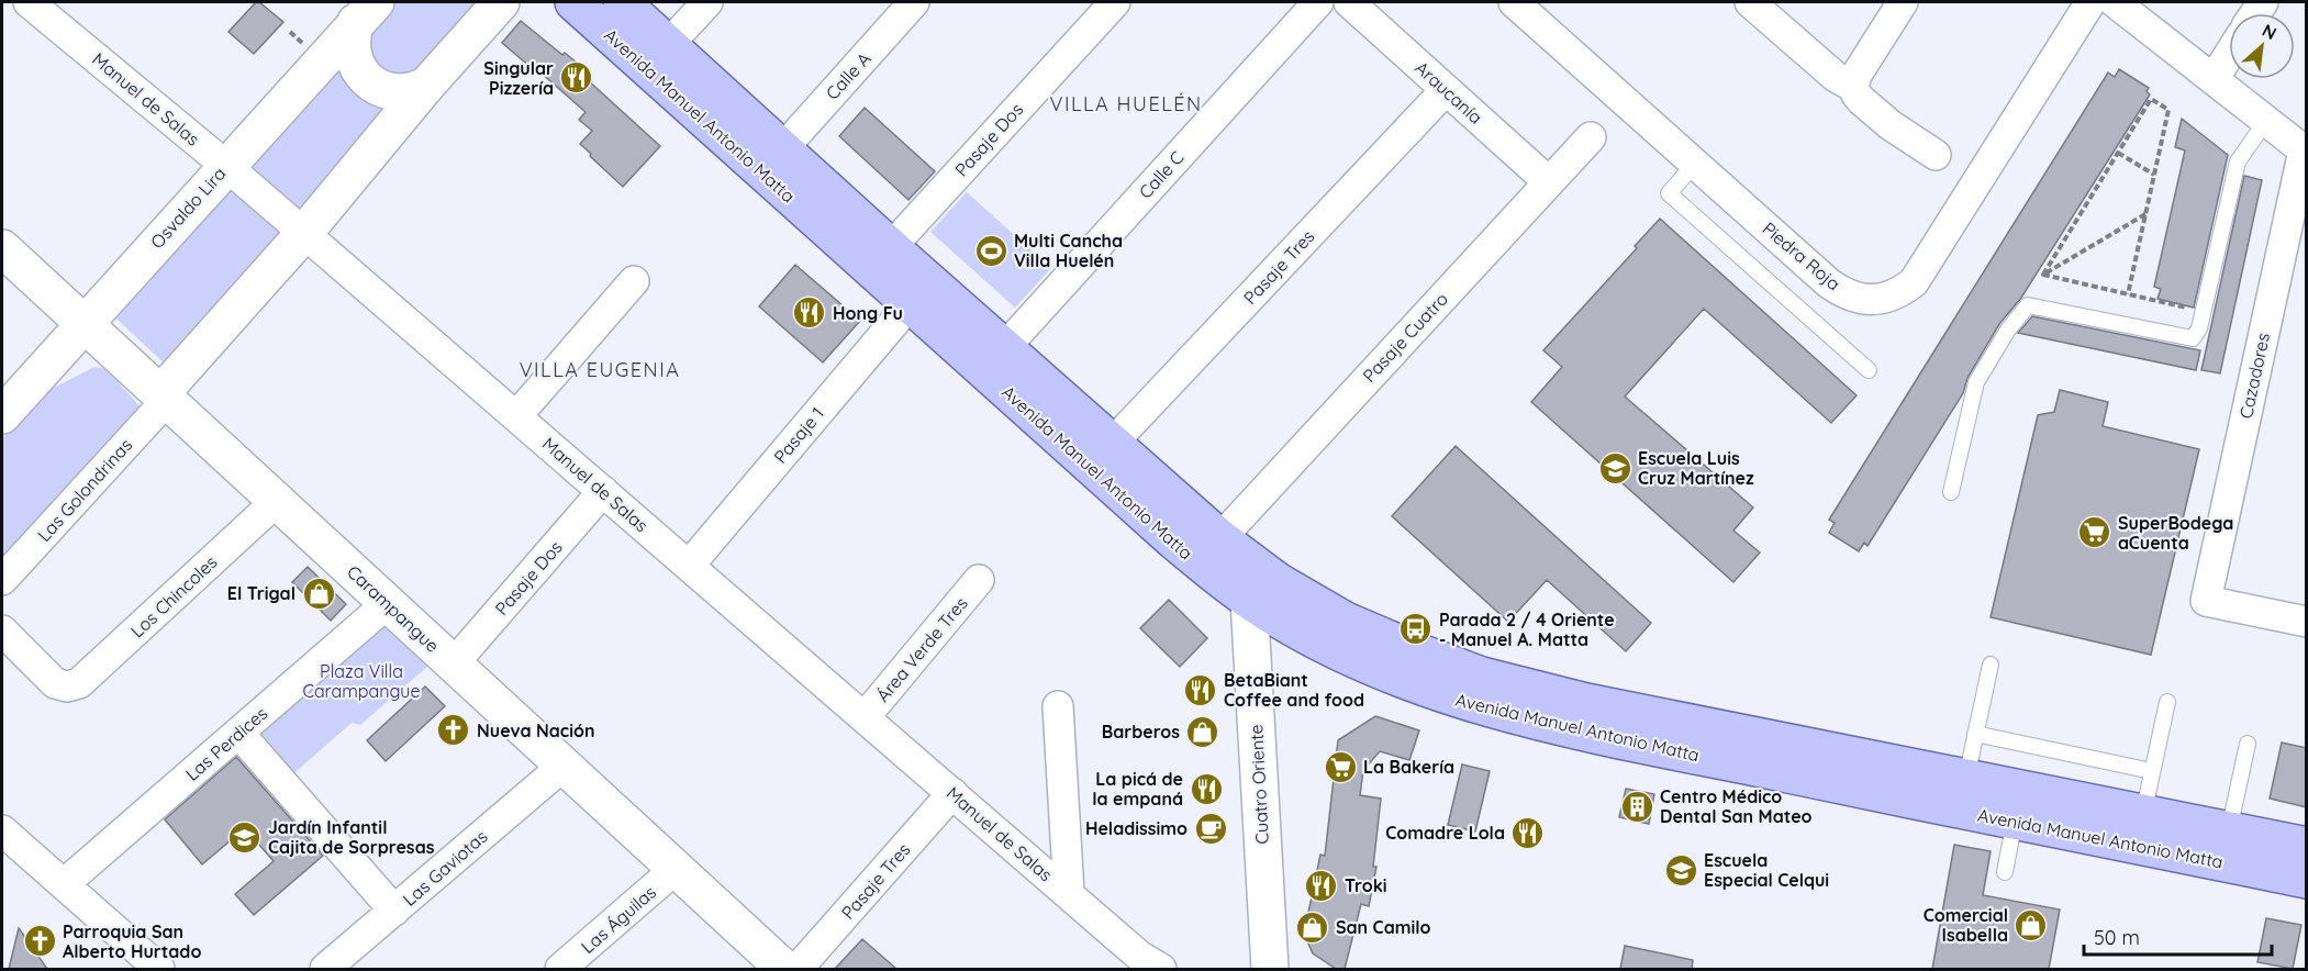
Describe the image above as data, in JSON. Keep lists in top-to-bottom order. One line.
{"streets":{"main road":["Avenida Manuel Antonio Matta"],"street":["Calle A","Araucanía","Manuel de Salas","Pasaje Dos","Calle C","Osvaldo Lira","Piedra Roja","Pasaje Tres","Pasaje Cuatro","Cazadores","Pasaje 1","Las Golondrinas","Los Chincoles","Carampangue","Área Verde Tres","Las Perdices","Cuatro Oriente","Las Gaviotas","Las Águilas"]},"crossings":[["Calle A","Avenida Manuel Antonio Matta"],["Araucanía","Pasaje Tres"],["Araucanía","Pasaje Cuatro"],["Manuel de Salas","Pasaje Dos"],["Manuel de Salas","Osvaldo Lira"],["Manuel de Salas","Pasaje Tres"],["Manuel de Salas","Pasaje 1"],["Manuel de Salas","Área Verde Tres"],["Avenida Manuel Antonio Matta","Pasaje Dos"],["Avenida Manuel Antonio Matta","Calle C"],["Avenida Manuel Antonio Matta","Pasaje Tres"],["Avenida Manuel Antonio Matta","Pasaje Cuatro"],["Avenida Manuel Antonio Matta","Pasaje 1"],["Avenida Manuel Antonio Matta","Cuatro Oriente"],["Pasaje Dos","Carampangue"],["Osvaldo Lira","Carampangue"],["Las Golondrinas","Carampangue"],["Los Chincoles","Carampangue"],["Carampangue","Las Perdices"],["Carampangue","Las Gaviotas"],["Carampangue","Las Águilas"]],"districts":["VILLA HUELÉN","VILLA EUGENIA"],"parks":["Plaza Villa Carampangue"],"places":{"restaurant":["Singular Pizzería","Hong Fu","BetaBiant Coffee and food","La picá de la empaná","Comadre Lola","Troki"],"sports":["Multi Cancha Villa Huelén"],"school or university":["Escuela Luis Cruz Martínez","Jardín Infantil Cajita de Sorpresas","Escuela Especial Celqui"],"supermarket":["SuperBodega aCuenta","La Bakería"],"shop":["El Trigal","Barberos","Comercial Isabella","San Camilo"],"bus stop":["Parada 2 / 4 Oriente - Manuel A. Matta"],"church":["Nueva Nación","Parroquia San Alberto Hurtado"],"building":["Centro Médico Dental San Mateo"],"cafe":["Heladissimo"]},"scale_bar":"50 m","north":"top right"}
